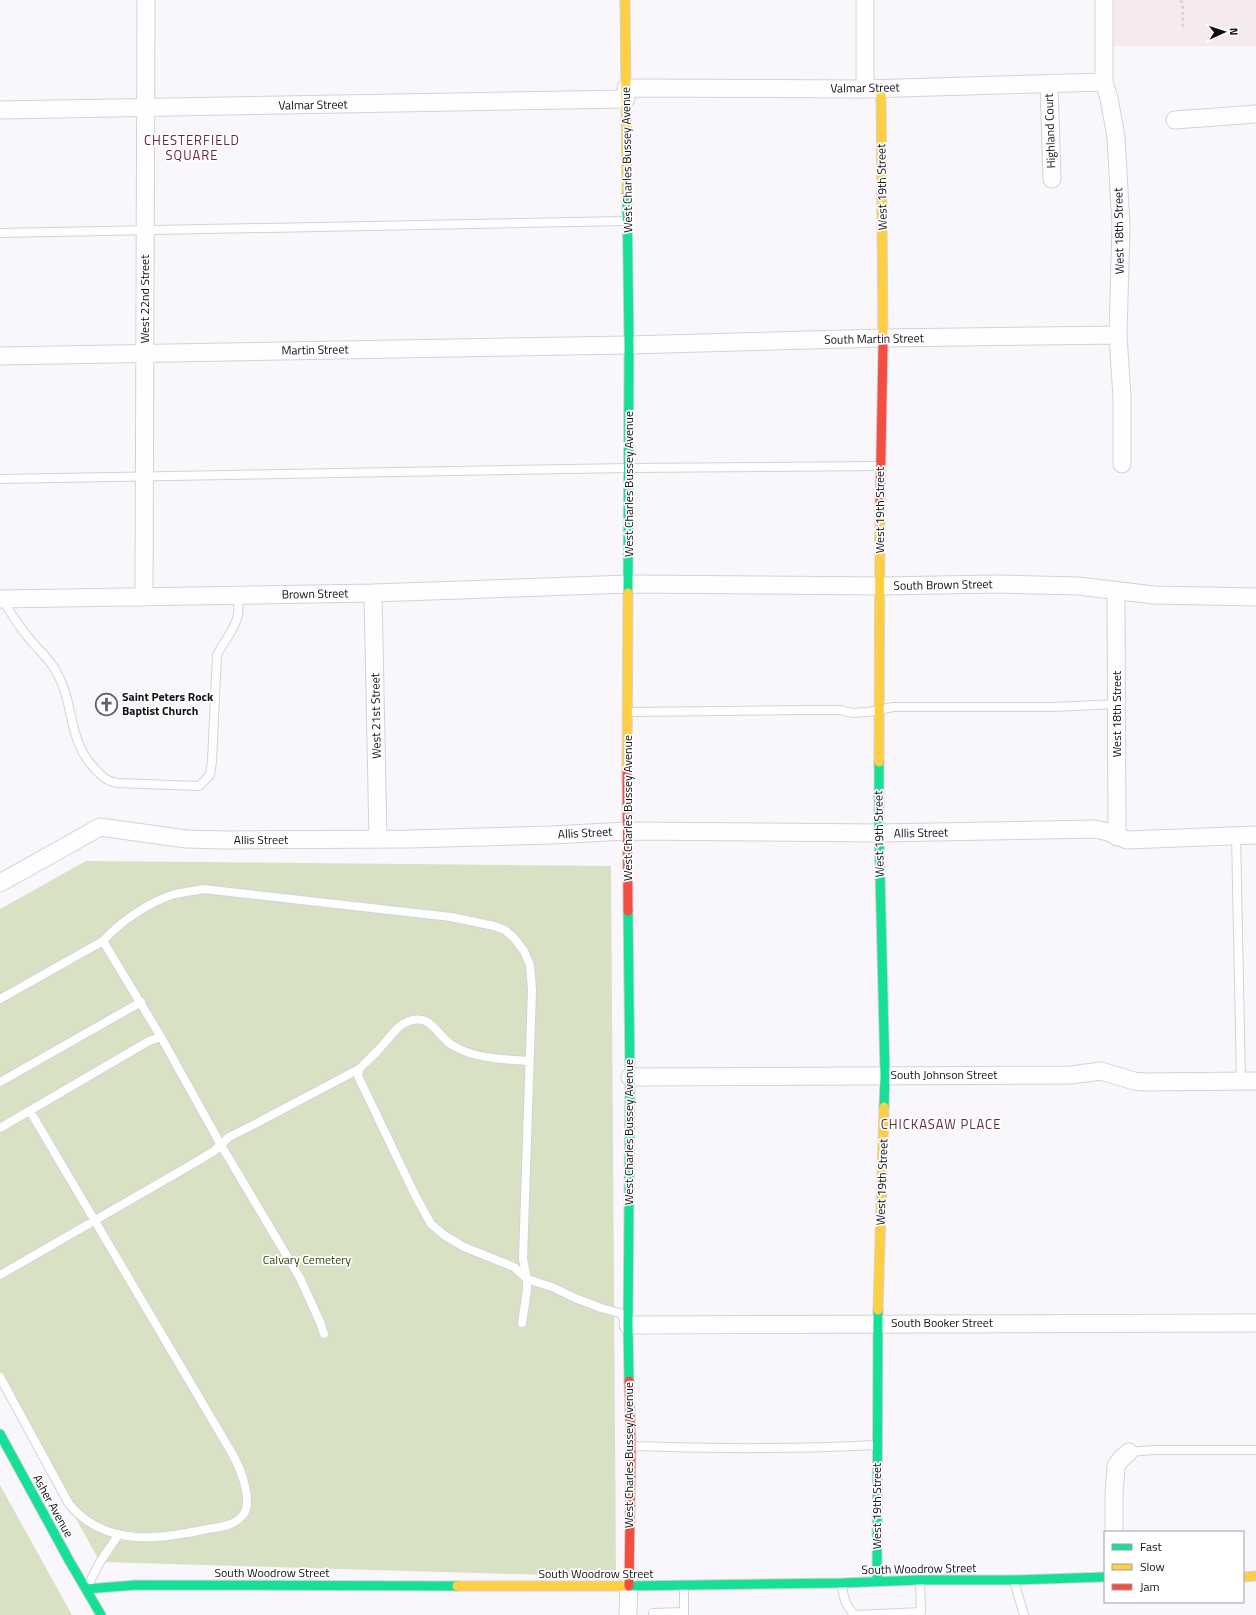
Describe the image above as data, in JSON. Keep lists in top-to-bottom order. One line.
{"streets":{"street":["Valmar Street","Highland Court","West Charles Bussey Avenue","West 19th Street","West 18th Street","West 22nd Street","South Martin Street","Martin Street","South Brown Street","Brown Street","West 21st Street","Allis Street","South Johnson Street","South Booker Street","Asher Avenue","South Woodrow Street"]},"crossings":[["Valmar Street","Highland Court"],["Valmar Street","West Charles Bussey Avenue"],["Valmar Street","West 19th Street"],["Valmar Street","West 18th Street"],["Valmar Street","West 22nd Street"],["West Charles Bussey Avenue","South Martin Street"],["West Charles Bussey Avenue","Martin Street"],["West Charles Bussey Avenue","South Brown Street"],["West Charles Bussey Avenue","Brown Street"],["West Charles Bussey Avenue","Allis Street"],["West Charles Bussey Avenue","South Johnson Street"],["West Charles Bussey Avenue","South Booker Street"],["West Charles Bussey Avenue","South Woodrow Street"],["West 19th Street","South Martin Street"],["West 19th Street","South Brown Street"],["West 19th Street","Allis Street"],["West 19th Street","South Johnson Street"],["West 19th Street","South Booker Street"],["West 19th Street","South Woodrow Street"],["West 18th Street","South Martin Street"],["West 18th Street","South Brown Street"],["West 18th Street","Allis Street"],["West 22nd Street","Martin Street"],["West 22nd Street","Brown Street"],["South Martin Street","Martin Street"],["South Brown Street","Brown Street"],["Brown Street","West 21st Street"],["West 21st Street","Allis Street"],["Asher Avenue","South Woodrow Street"]],"districts":["CHESTERFIELD SQUARE","CHICKASAW PLACE"],"parks":["Calvary Cemetery"],"places":{"church":["Saint Peters Rock Baptist Church"]},"legend":["Fast","Slow","Jam"],"north":"right"}
